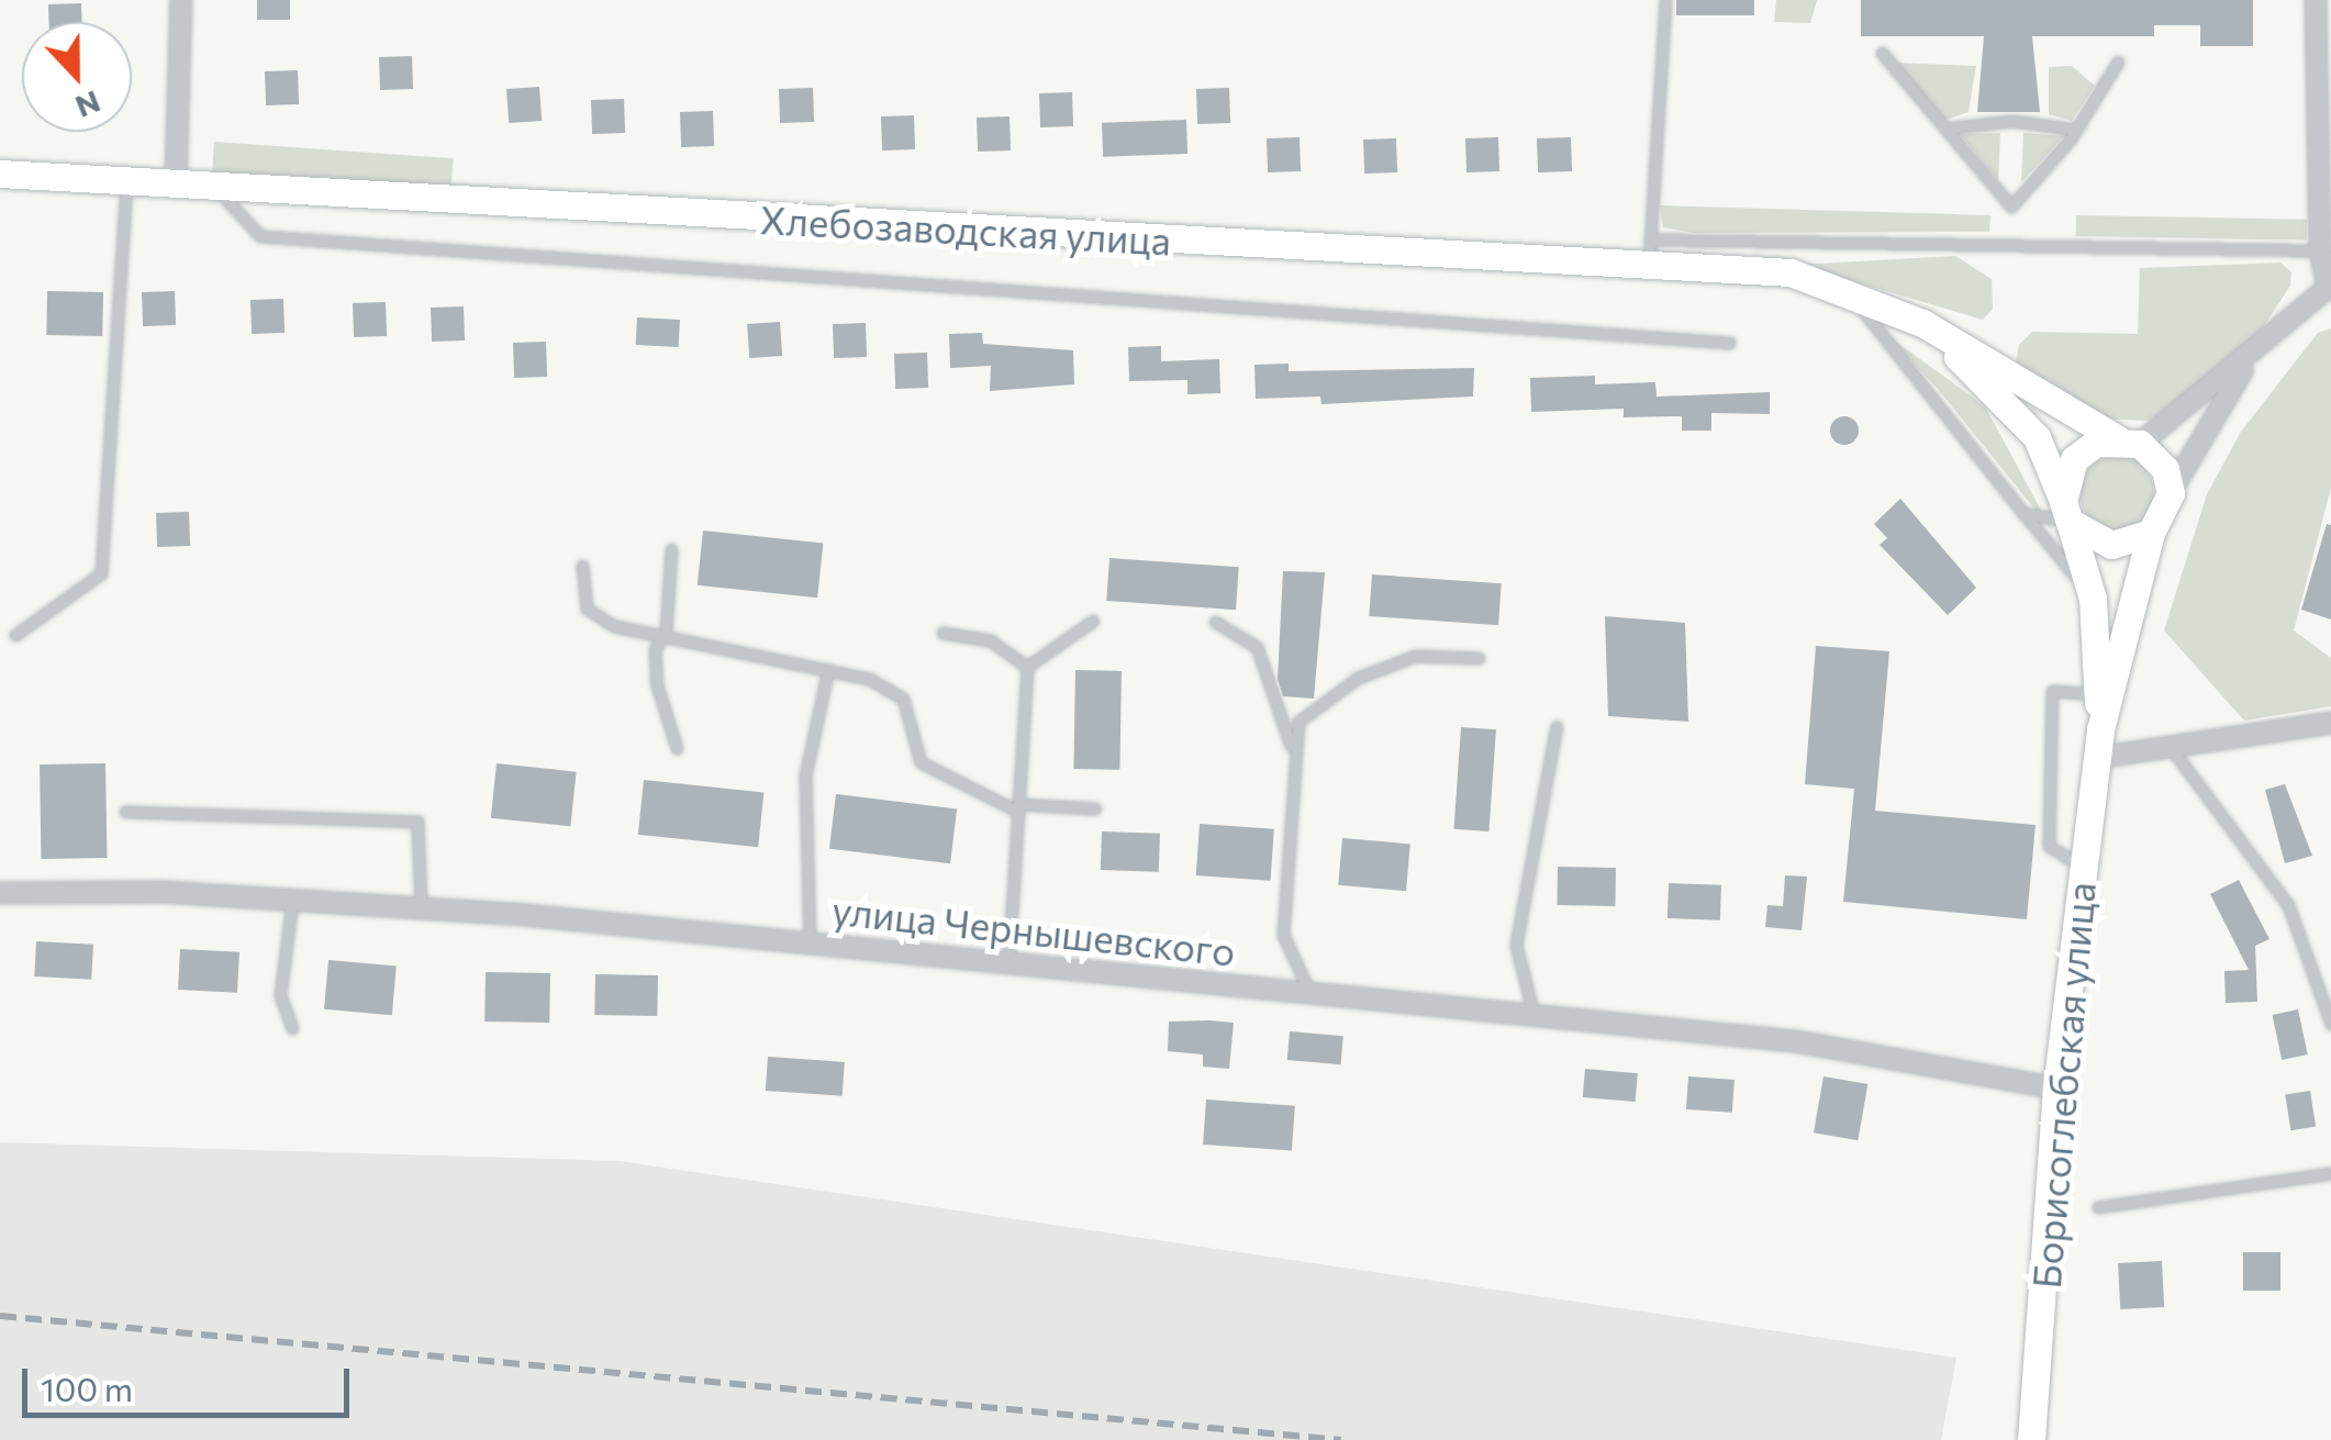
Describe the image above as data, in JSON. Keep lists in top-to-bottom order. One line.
{"streets":{"street":["Хлебозаводская улица","улица Чернышевского","Борисоглебская улица"]},"crossings":[["улица Чернышевского","Борисоглебская улица"]],"scale_bar":"100 m","north":"bottom"}
